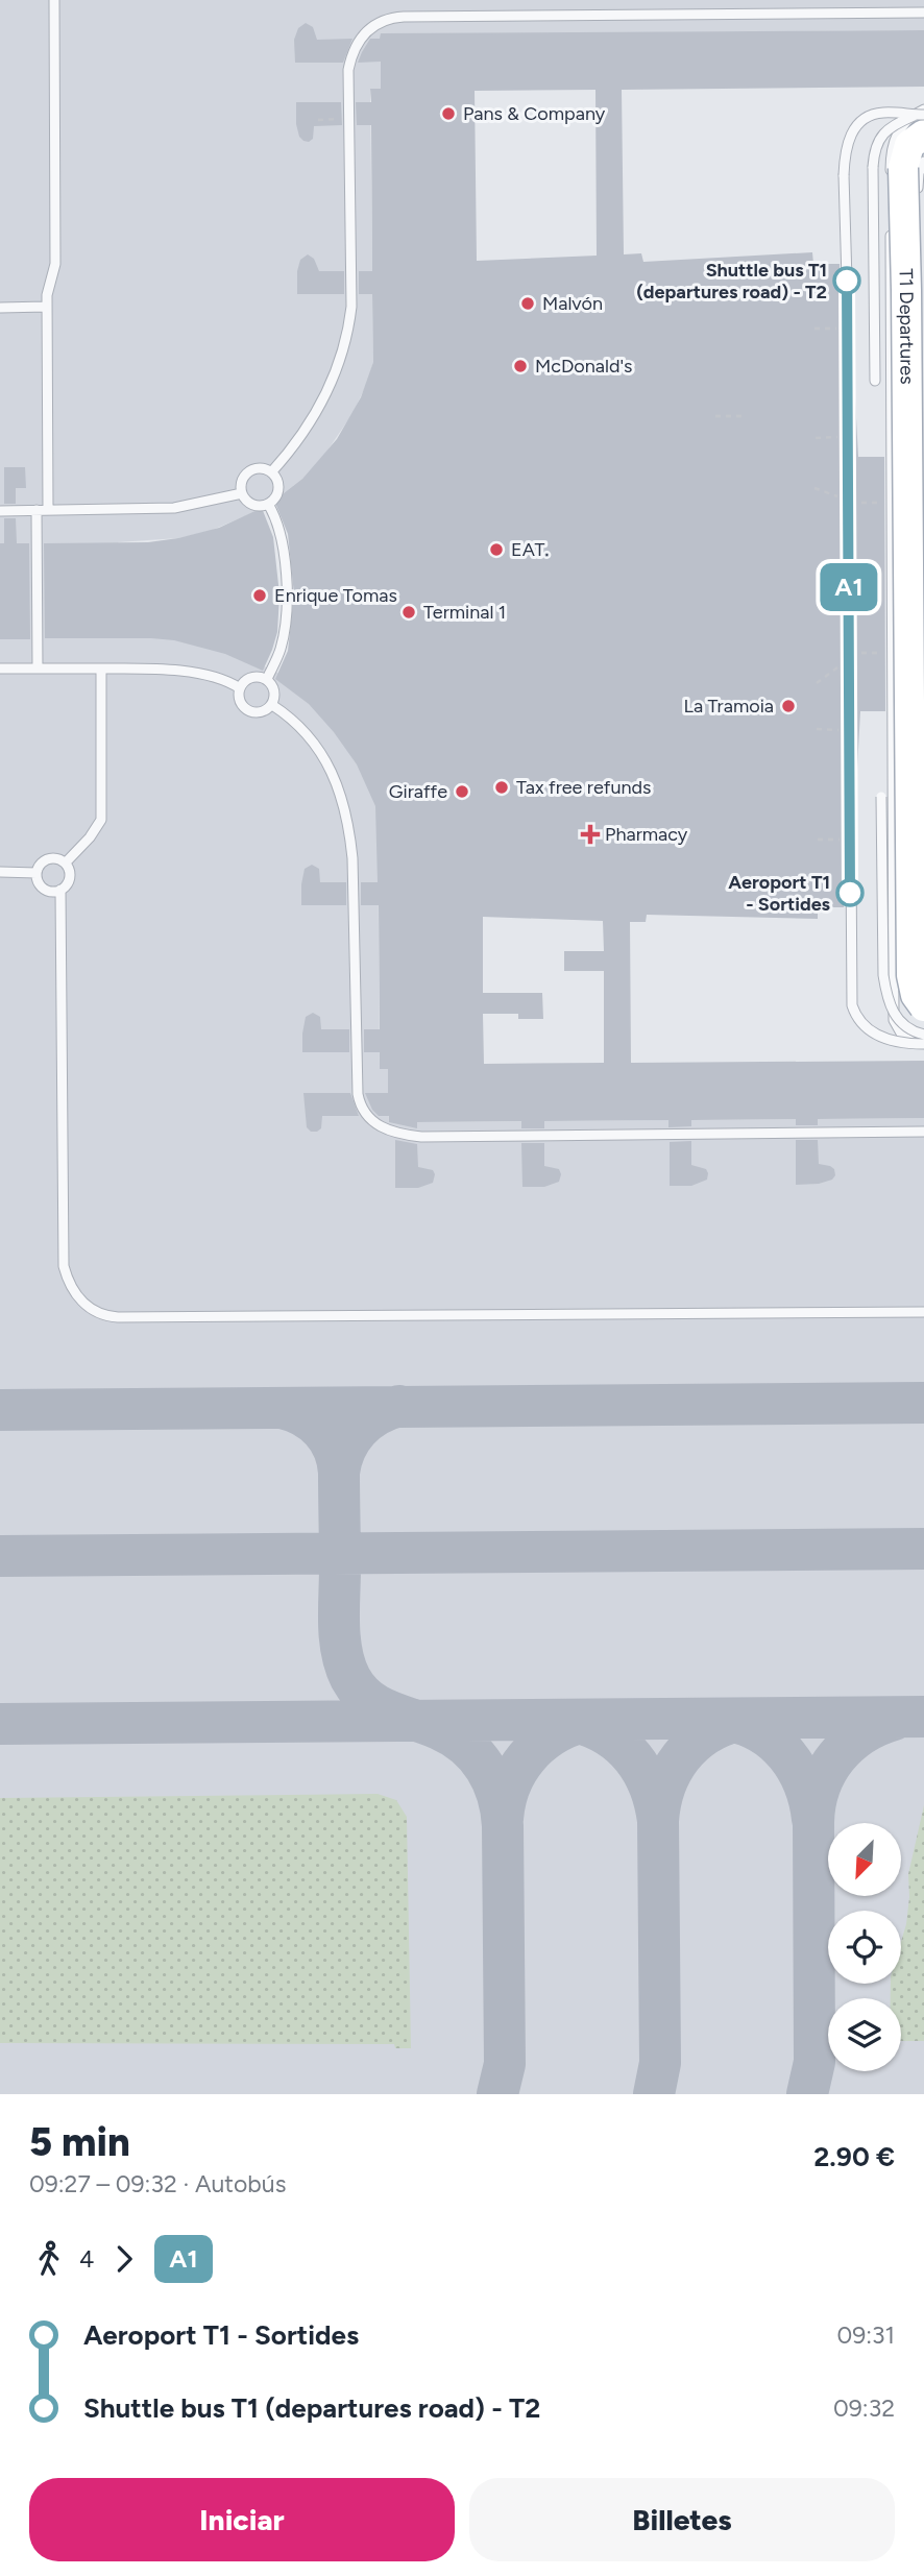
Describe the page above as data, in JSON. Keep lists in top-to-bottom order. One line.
{"streets":{"main road":["T1 Departures"]},"places":{"other":["Pans & Company","Shuttle bus T1 (departures road) - T2","Malvón","McDonald's","EAT.","Enrique Tomas","Terminal 1","La Tramoia","Tax free refunds","Giraffe","Aeroport T1 - Sortides"],"health":["Pharmacy"]},"lines":["bus line A1"],"north":"bottom left","page":{"on_map":"A1","heading":["5 min","09:27 – 09:32 · Autobús","2.90 €"],"legs":["4","A1"],"list":[{"name":"Aeroport T1 - Sortides","value":"09:31"},{"name":"Shuttle bus T1 (departures road) - T2","value":"09:32"}],"buttons":["Iniciar","Billetes"]}}
